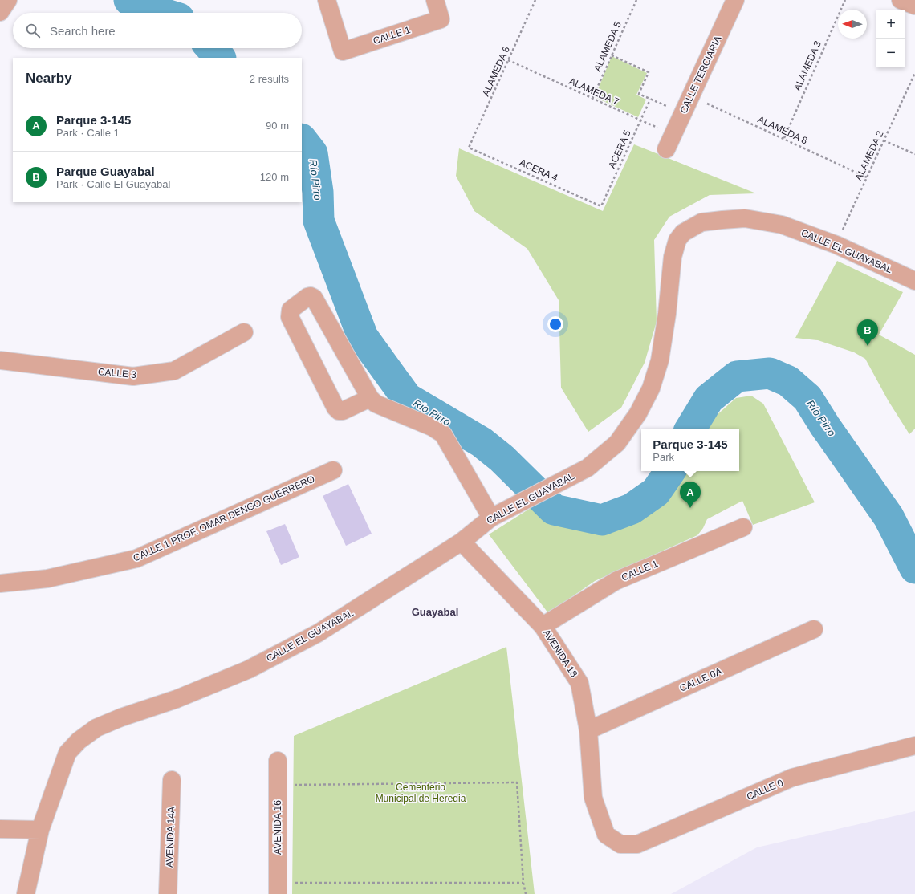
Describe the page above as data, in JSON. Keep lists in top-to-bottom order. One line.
{"streets":{"street":["CALLE 1","CALLE TERCIARIA","CALLE EL GUAYABAL","CALLE 3","CALLE 1 PROF. OMAR DENGO GUERRERO","AVENIDA 18","CALLE 0A","CALLE 0","AVENIDA 16","AVENIDA 14A"],"path":["ALAMEDA 5","ALAMEDA 3","ALAMEDA 6","ALAMEDA 7","ALAMEDA 8","ACERA 5","ALAMEDA 2","ACERA 4"]},"crossings":[["CALLE 1","AVENIDA 18"],["ALAMEDA 5","ALAMEDA 7"],["ALAMEDA 5","ACERA 5"],["ALAMEDA 3","ALAMEDA 8"],["ALAMEDA 6","ALAMEDA 7"],["ALAMEDA 6","ACERA 4"],["CALLE TERCIARIA","ALAMEDA 7"],["CALLE TERCIARIA","ALAMEDA 8"],["ALAMEDA 7","ACERA 5"],["ALAMEDA 8","ALAMEDA 2"],["ACERA 5","ACERA 4"],["ALAMEDA 2","CALLE EL GUAYABAL"],["CALLE EL GUAYABAL","AVENIDA 18"],["AVENIDA 18","CALLE 0A"],["AVENIDA 18","CALLE 0"]],"districts":["Guayabal"],"water":["Río Pirro"],"parks":["Cementerio Municipal de Heredia"],"north":"left","page":{"map_buttons":["+","−"],"search":"Search here","heading":["Nearby","2 results"],"list":[{"mark":"A","name":"Parque 3-145","note":"Park · Calle 1","value":"90 m"},{"mark":"B","name":"Parque Guayabal","note":"Park · Calle El Guayabal","value":"120 m"}],"pins":["B","A"],"popup":["Parque 3-145","Park"]}}
